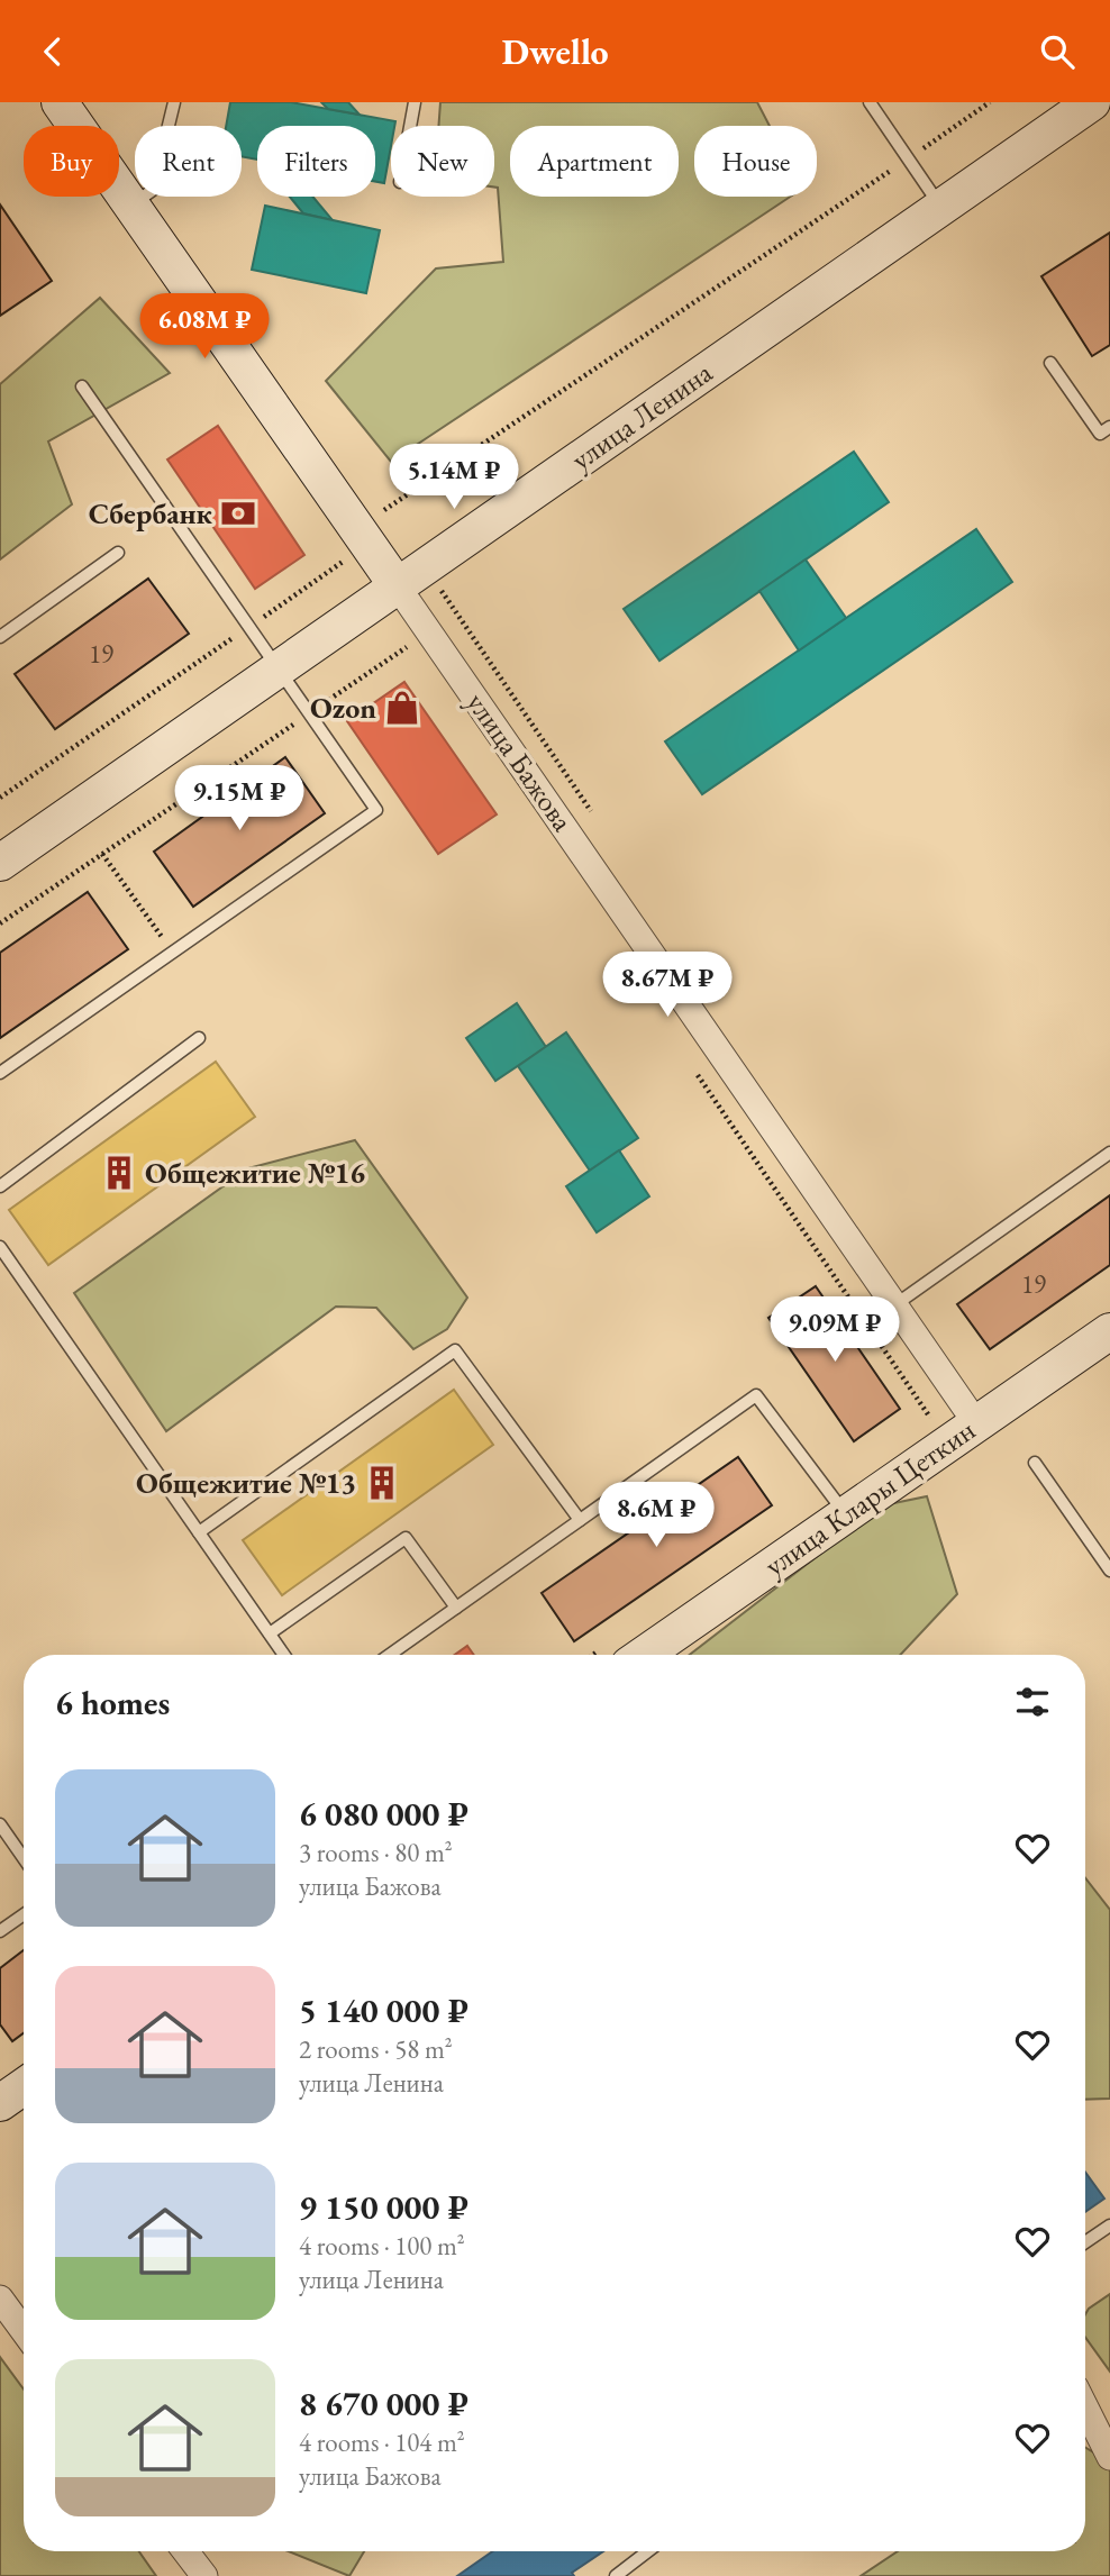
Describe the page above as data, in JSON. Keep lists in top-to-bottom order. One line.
{"streets":{"street":["улица Ленина","улица Бажова","улица Клары Цеткин"]},"crossings":[["улица Ленина","улица Бажова"],["улица Бажова","улица Клары Цеткин"]],"places":{"bank":["Сбербанк"],"shop":["Ozon"],"building":["Общежитие №16","Общежитие №13"]},"house_numbers":["19","19"],"page":{"header":"Dwello","chip":["Buy","Rent","Filters","New","Apartment","House"],"price":["6.08M ₽","5.14M ₽","9.15M ₽","8.67M ₽","9.09M ₽","8.6M ₽"],"heading":"6 homes","list":[{"name":"6 080 000 ₽","note":"3 rooms · 80 m² · улица Бажова"},{"name":"5 140 000 ₽","note":"2 rooms · 58 m² · улица Ленина"},{"name":"9 150 000 ₽","note":"4 rooms · 100 m² · улица Ленина"},{"name":"8 670 000 ₽","note":"4 rooms · 104 m² · улица Бажова"}]}}
